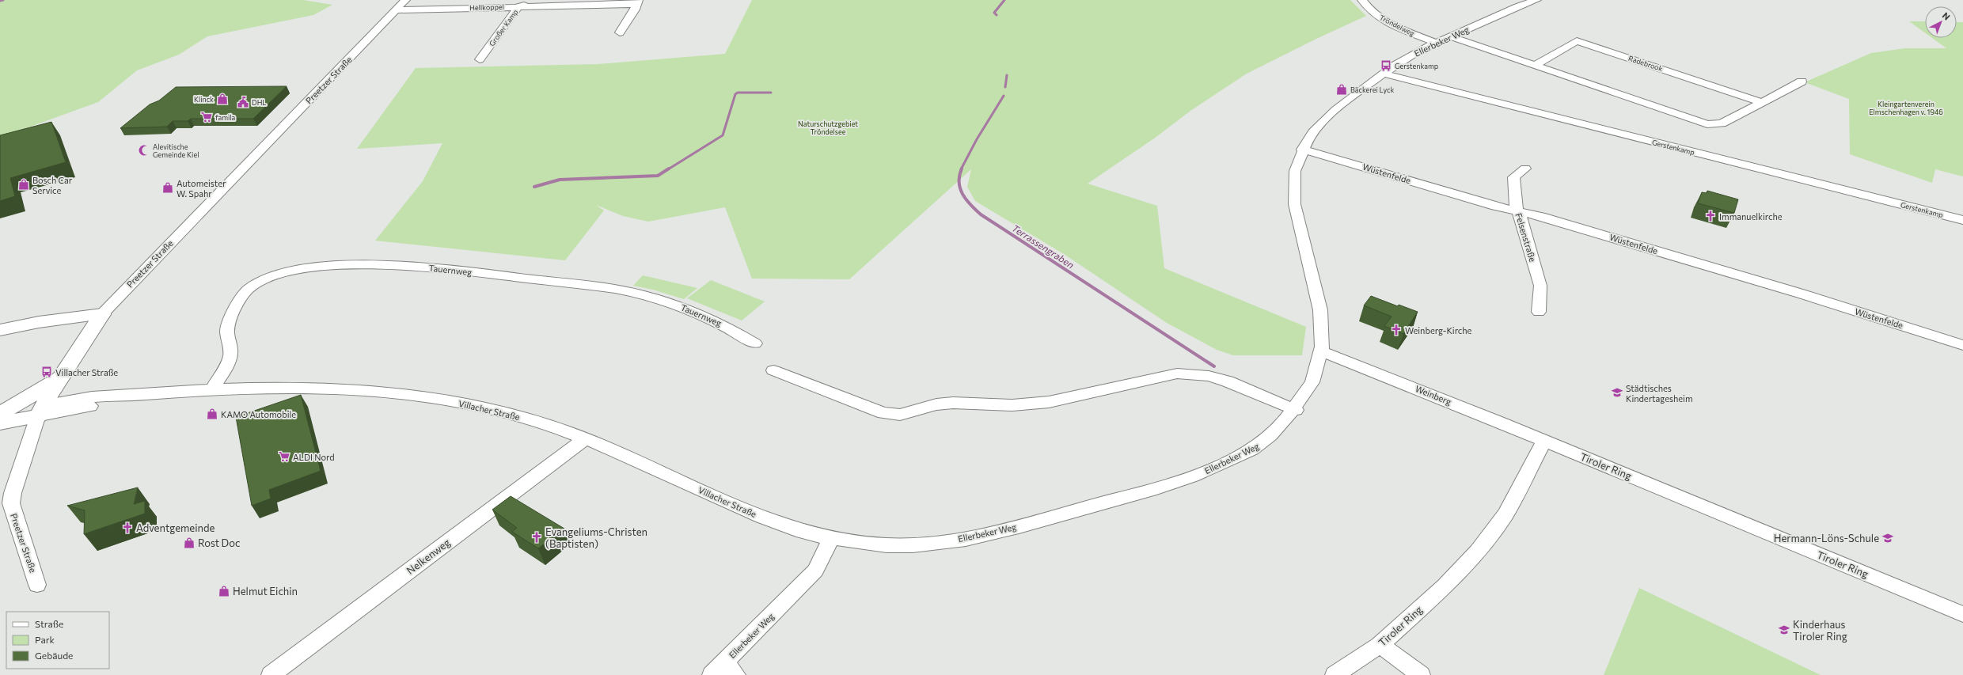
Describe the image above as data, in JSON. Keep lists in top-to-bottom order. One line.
{"streets":{"main road":["Preetzer Straße"],"street":["Hellkoppel","Tröndelweg","Großer Kamp","Ellerbeker Weg","Radebrook","Gerstenkamp","Wüstenfelde","Felsenstraße","Tauernweg","Weinberg","Villacher Straße","Tiroler Ring","Nelkenweg"]},"crossings":[["Hellkoppel","Großer Kamp"],["Hellkoppel","Preetzer Straße"],["Tröndelweg","Ellerbeker Weg"],["Ellerbeker Weg","Gerstenkamp"],["Ellerbeker Weg","Wüstenfelde"],["Ellerbeker Weg","Weinberg"],["Ellerbeker Weg","Villacher Straße"],["Preetzer Straße","Villacher Straße"],["Wüstenfelde","Felsenstraße"],["Tauernweg","Villacher Straße"],["Weinberg","Tiroler Ring"],["Villacher Straße","Nelkenweg"]],"water":["Terrassengraben"],"parks":["Kleingartenverein Elmschenhagen v. 1946","Naturschutzgebiet Tröndelsee"],"places":{"bus stop":["Gerstenkamp","Villacher Straße"],"shop":["Bäckerei Lyck","Klinck","Bosch Car Service","Automeister W. Spahr","KAMO Automobile","Rost Doc","Helmut Eichin"],"public building":["DHL"],"supermarket":["famila","ALDI Nord"],"mosque":["Alevitische Gemeinde Kiel"],"church":["Immanuelkirche","Weinberg-Kirche","Adventgemeinde","Evangeliums-Christen (Baptisten)"],"school or university":["Städtisches Kindertagesheim","Hermann-Löns-Schule","Kinderhaus Tiroler Ring"]},"legend":["Straße","Park","Gebäude"],"north":"top right"}
